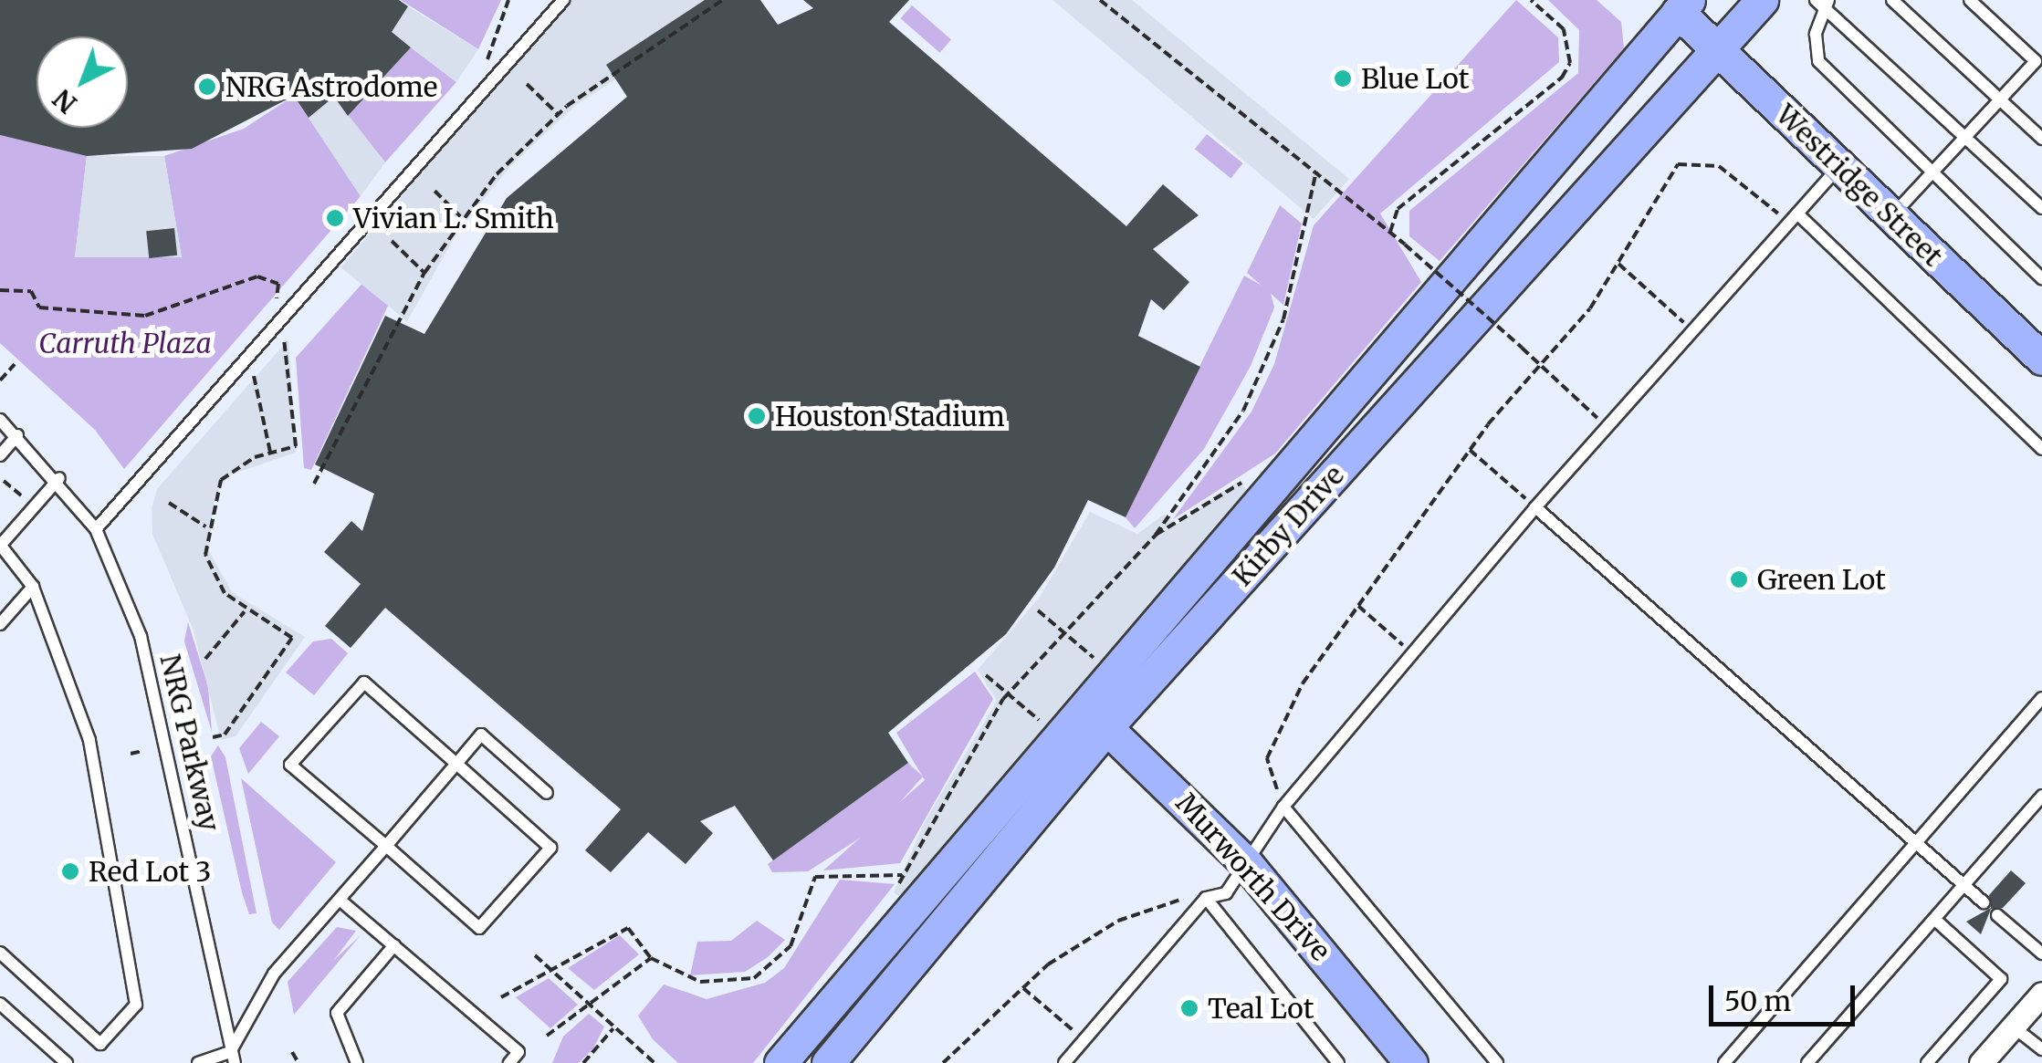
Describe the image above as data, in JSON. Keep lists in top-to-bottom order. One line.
{"streets":{"main road":["Westridge Street","Kirby Drive","Murworth Drive"],"lane":["NRG Parkway"]},"crossings":[["Westridge Street","Kirby Drive"],["Kirby Drive","Murworth Drive"]],"parks":["Carruth Plaza"],"places":["Blue Lot","NRG Astrodome","Vivian L. Smith","Houston Stadium","Green Lot","Red Lot 3","Teal Lot"],"scale_bar":"50 m","north":"bottom left"}
